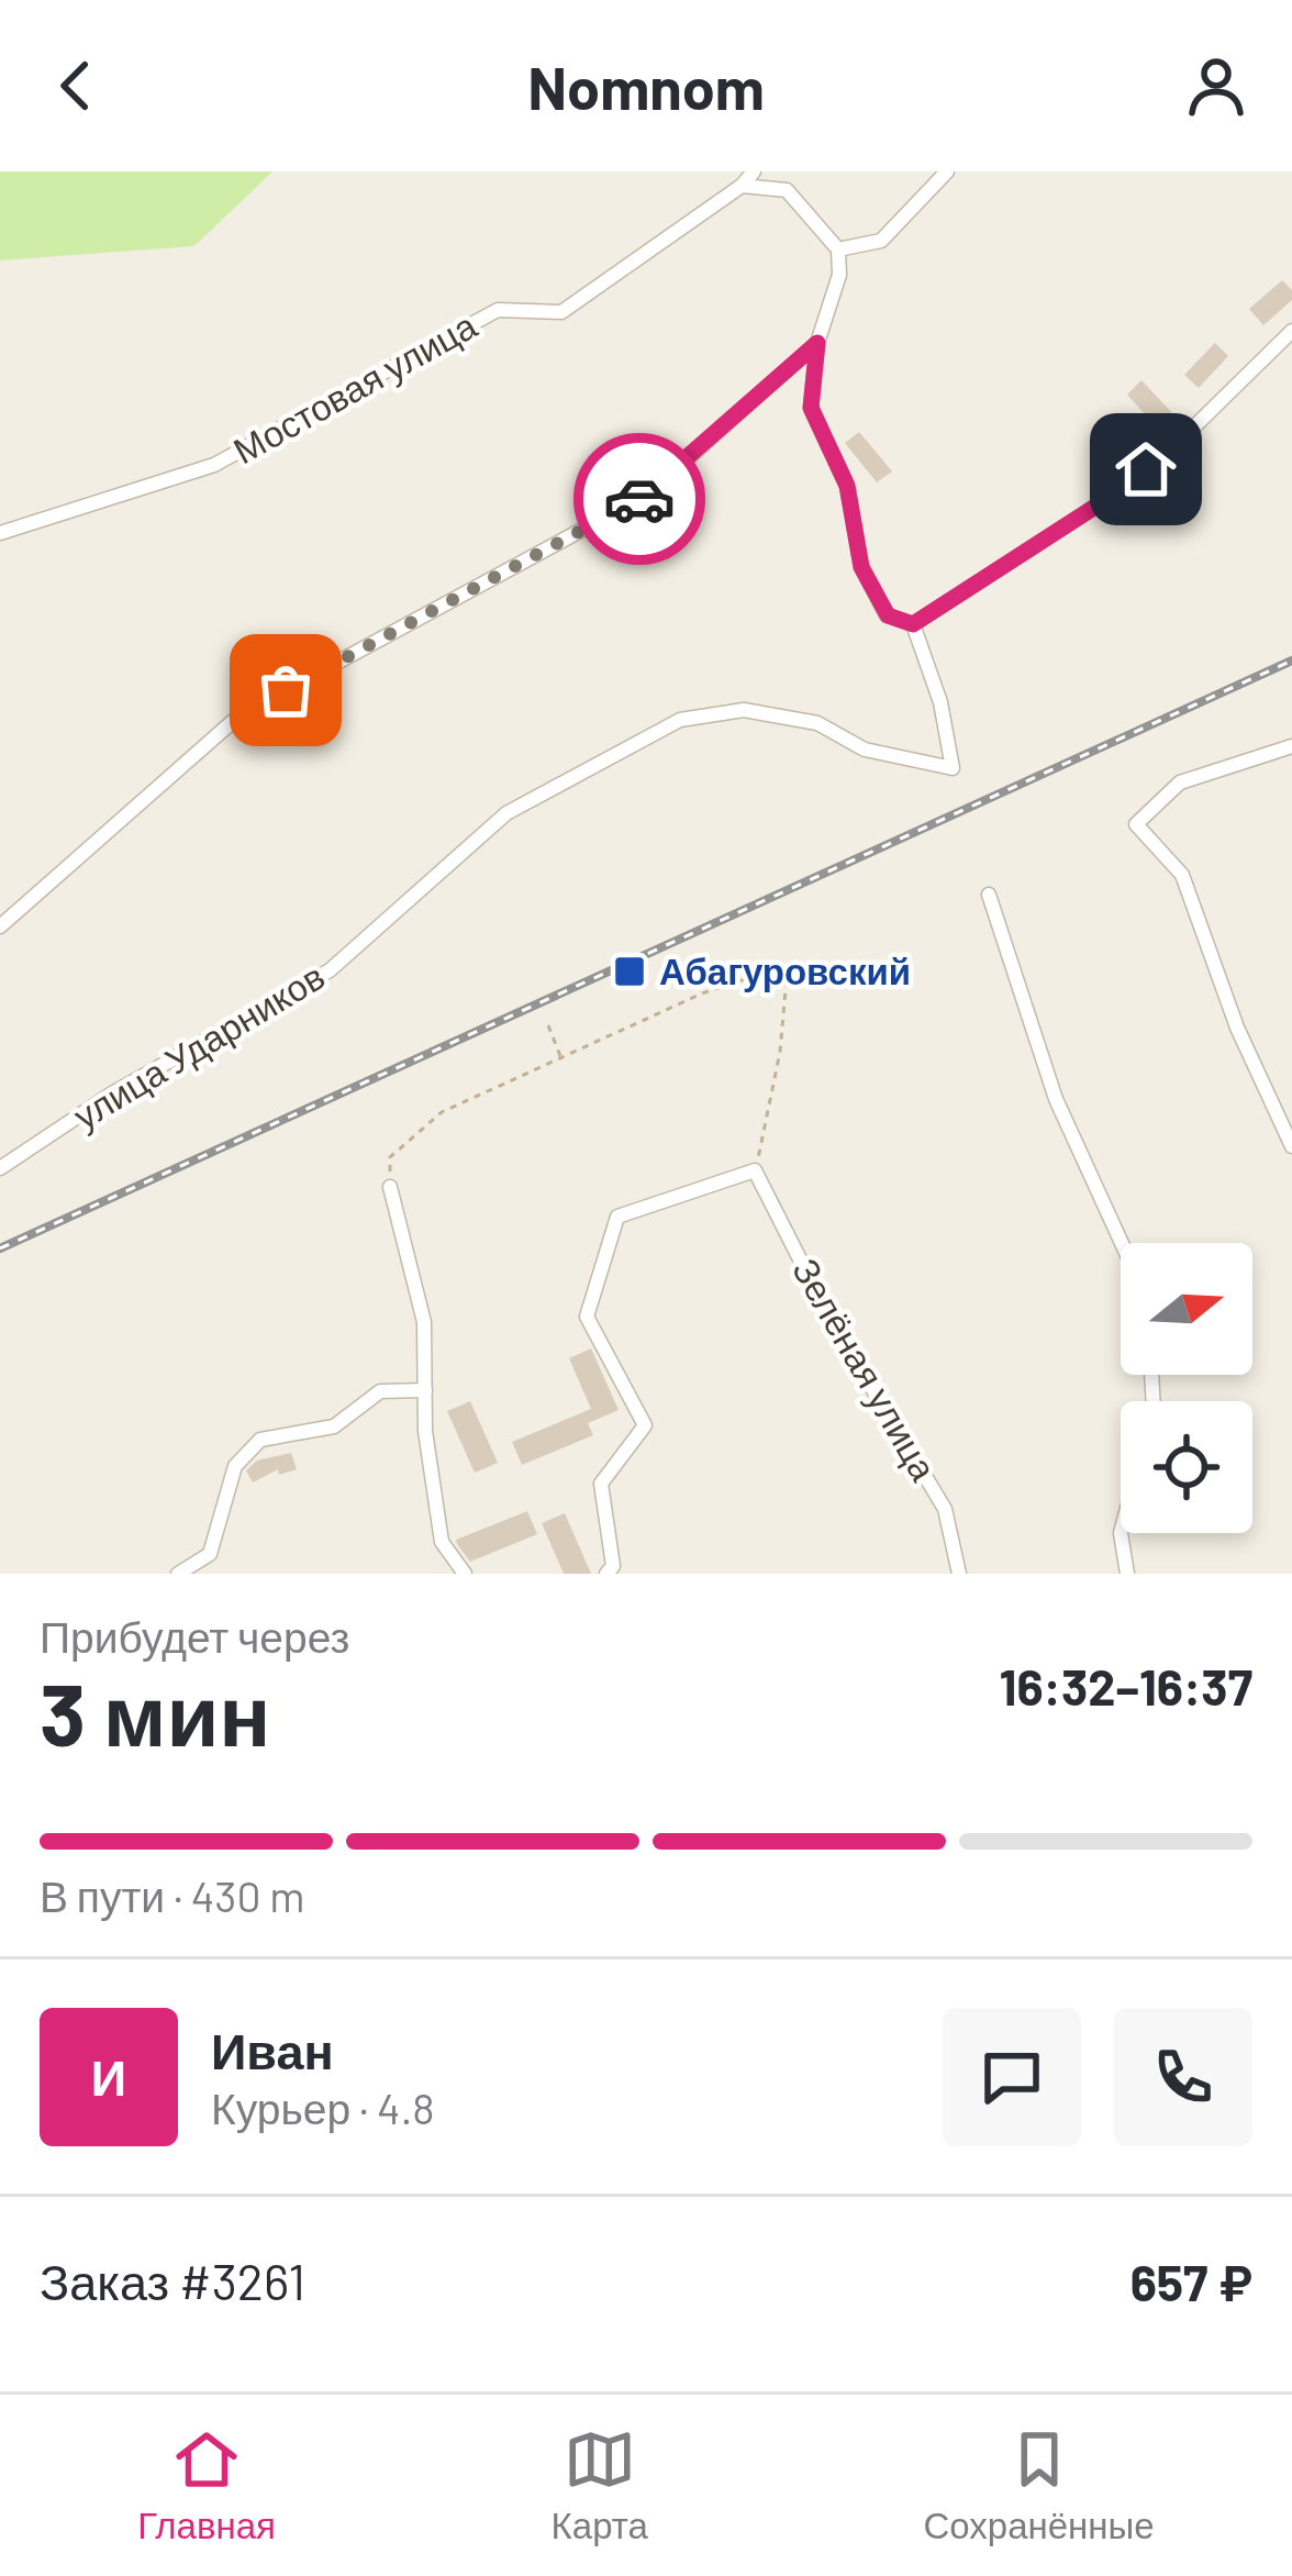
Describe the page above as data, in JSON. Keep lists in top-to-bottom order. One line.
{"streets":{"street":["Мостовая улица","улица Ударников","Зелёная улица"]},"places":{"transit":["Абагуровский"]},"north":"right","page":{"header":"Nomnom","heading":["3 мин","Прибудет через","16:32–16:37"],"panel":["Иван","Курьер · 4.8","Заказ #3261","657 ₽"],"bar":"В пути · 430 m","round":"И","tabs":["Главная","Карта","Сохранённые"]}}
